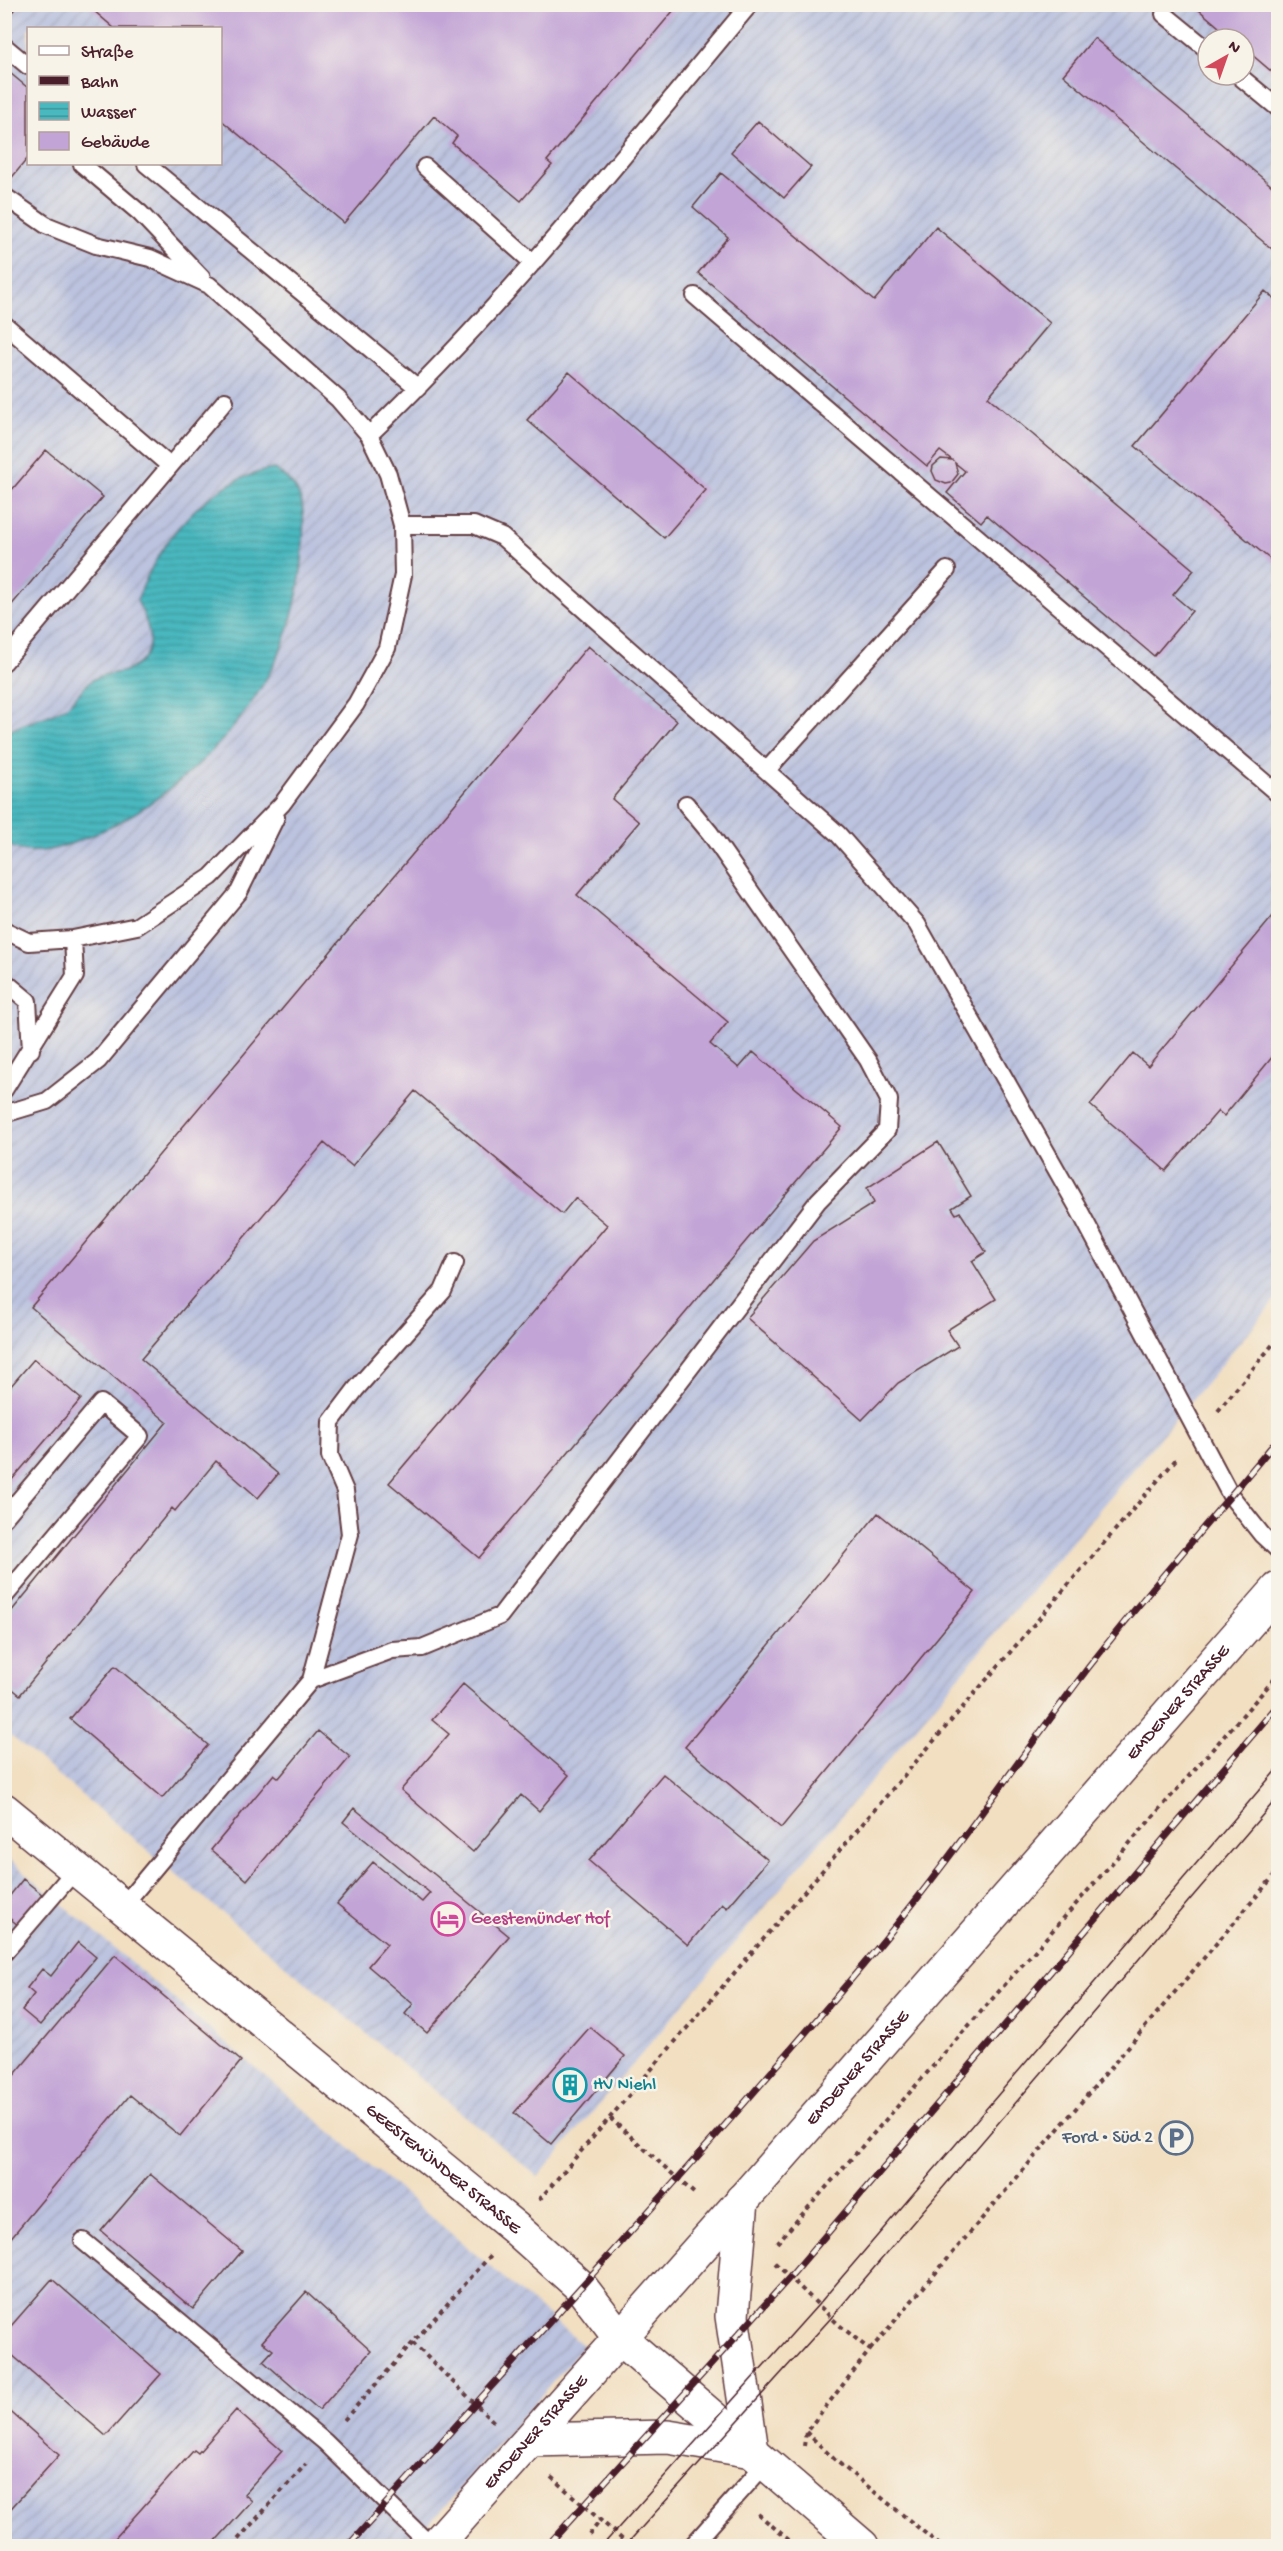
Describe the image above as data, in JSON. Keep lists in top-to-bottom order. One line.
{"streets":{"street":["EMDENER STRASSE","GEESTEMÜNDER STRASSE"]},"crossings":[["EMDENER STRASSE","GEESTEMÜNDER STRASSE"]],"places":{"hotel":["Geestemünder Hof"],"building":["HV Niehl"],"parking":["Ford • Süd 2"]},"legend":["Straße","Bahn","Wasser","Gebäude"],"north":"top right"}
